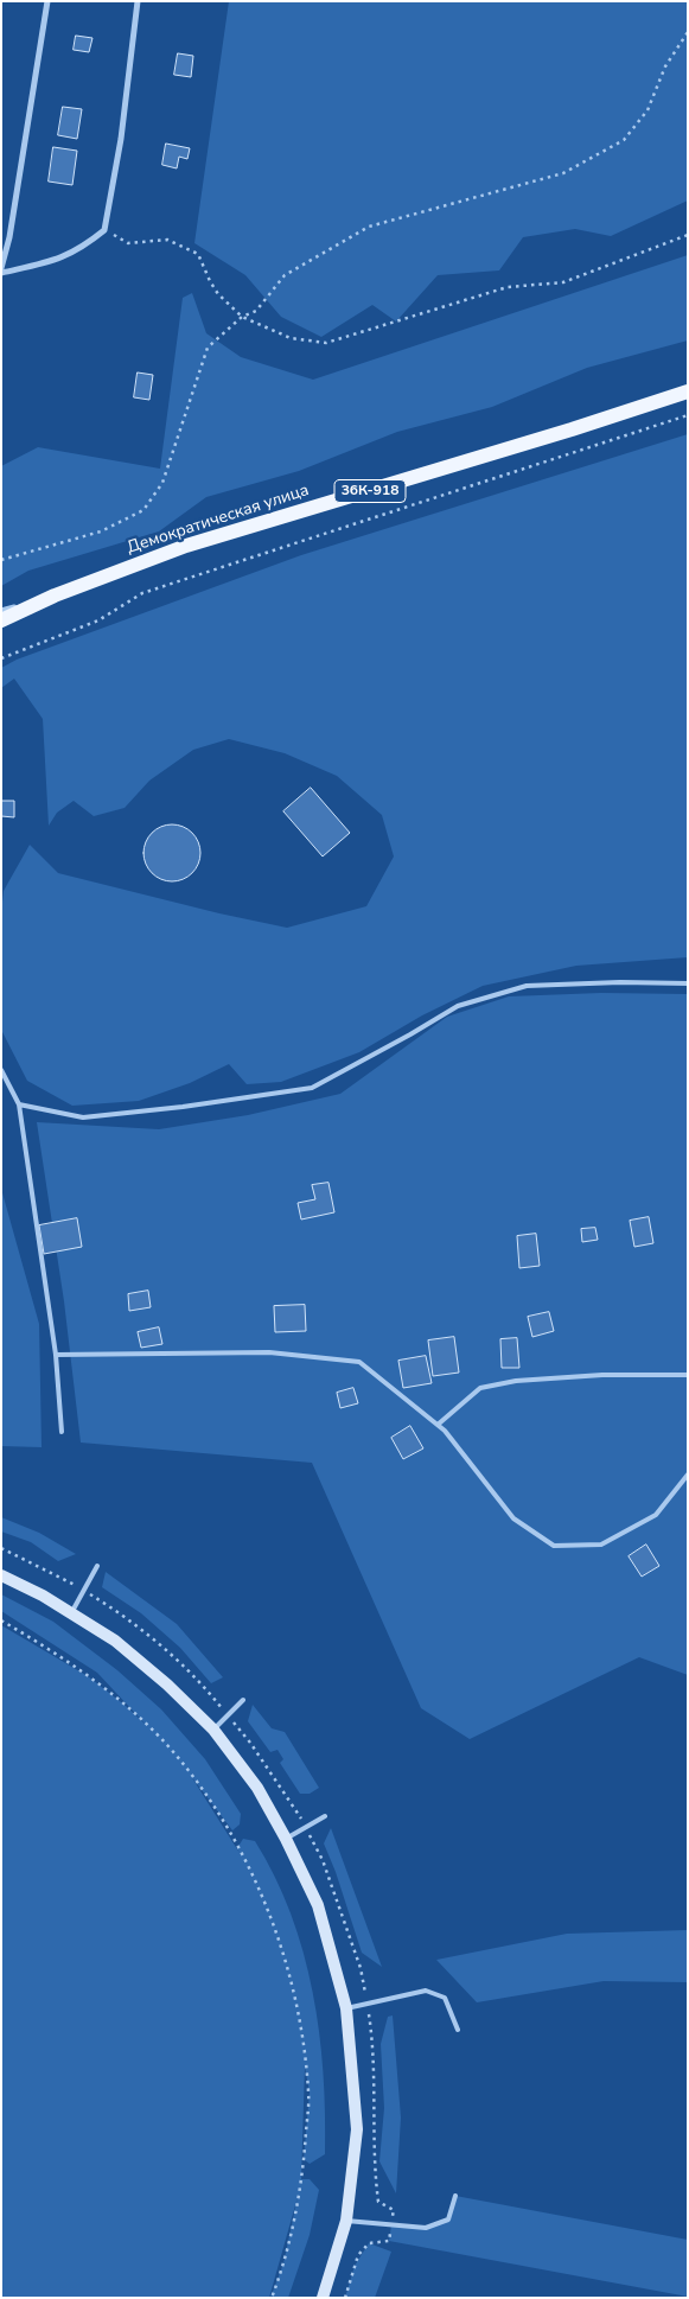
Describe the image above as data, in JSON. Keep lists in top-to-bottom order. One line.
{"streets":{"main road":["36К-918","Демократическая улица"]}}
